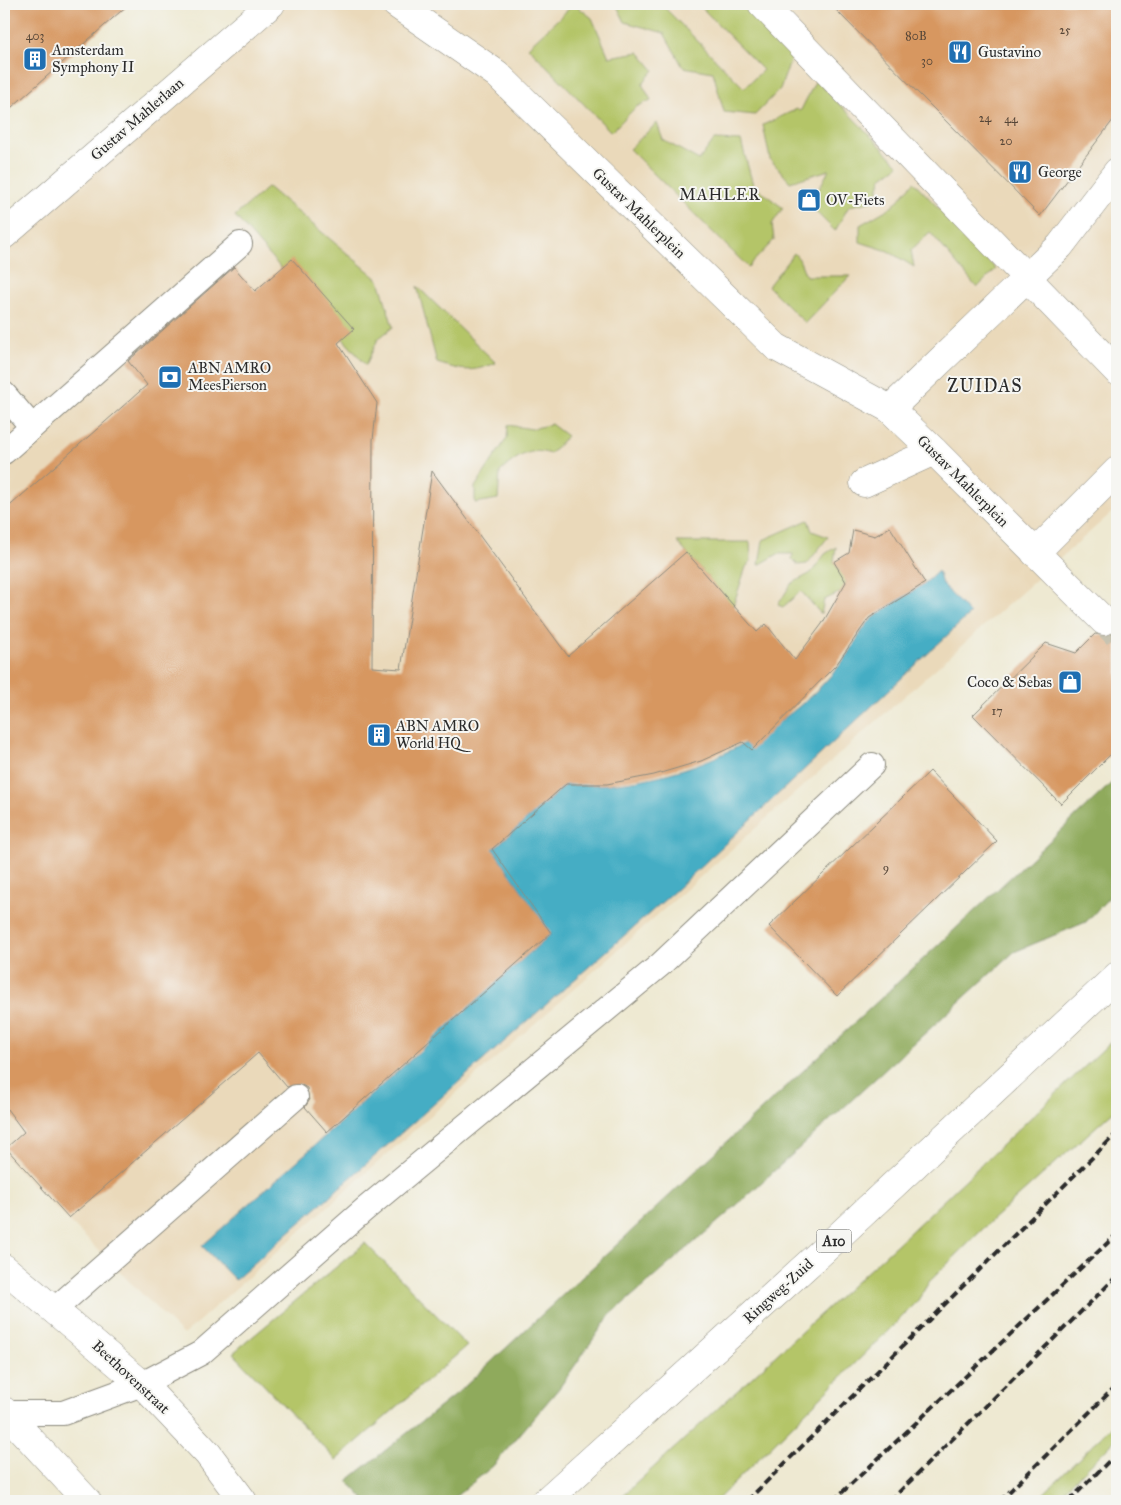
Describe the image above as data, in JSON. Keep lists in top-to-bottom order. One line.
{"streets":{"main road":["Gustav Mahlerlaan","Gustav Mahlerplein","A10","Ringweg-Zuid","Beethovenstraat"]},"districts":["MAHLER","ZUIDAS"],"places":{"restaurant":["Gustavino","George"],"building":["Amsterdam Symphony II","ABN AMRO World HQ"],"shop":["OV-Fiets","Coco & Sebas"],"bank":["ABN AMRO MeesPierson"]},"house_numbers":["25","403","80B","30","24","44","20","17","9"]}
